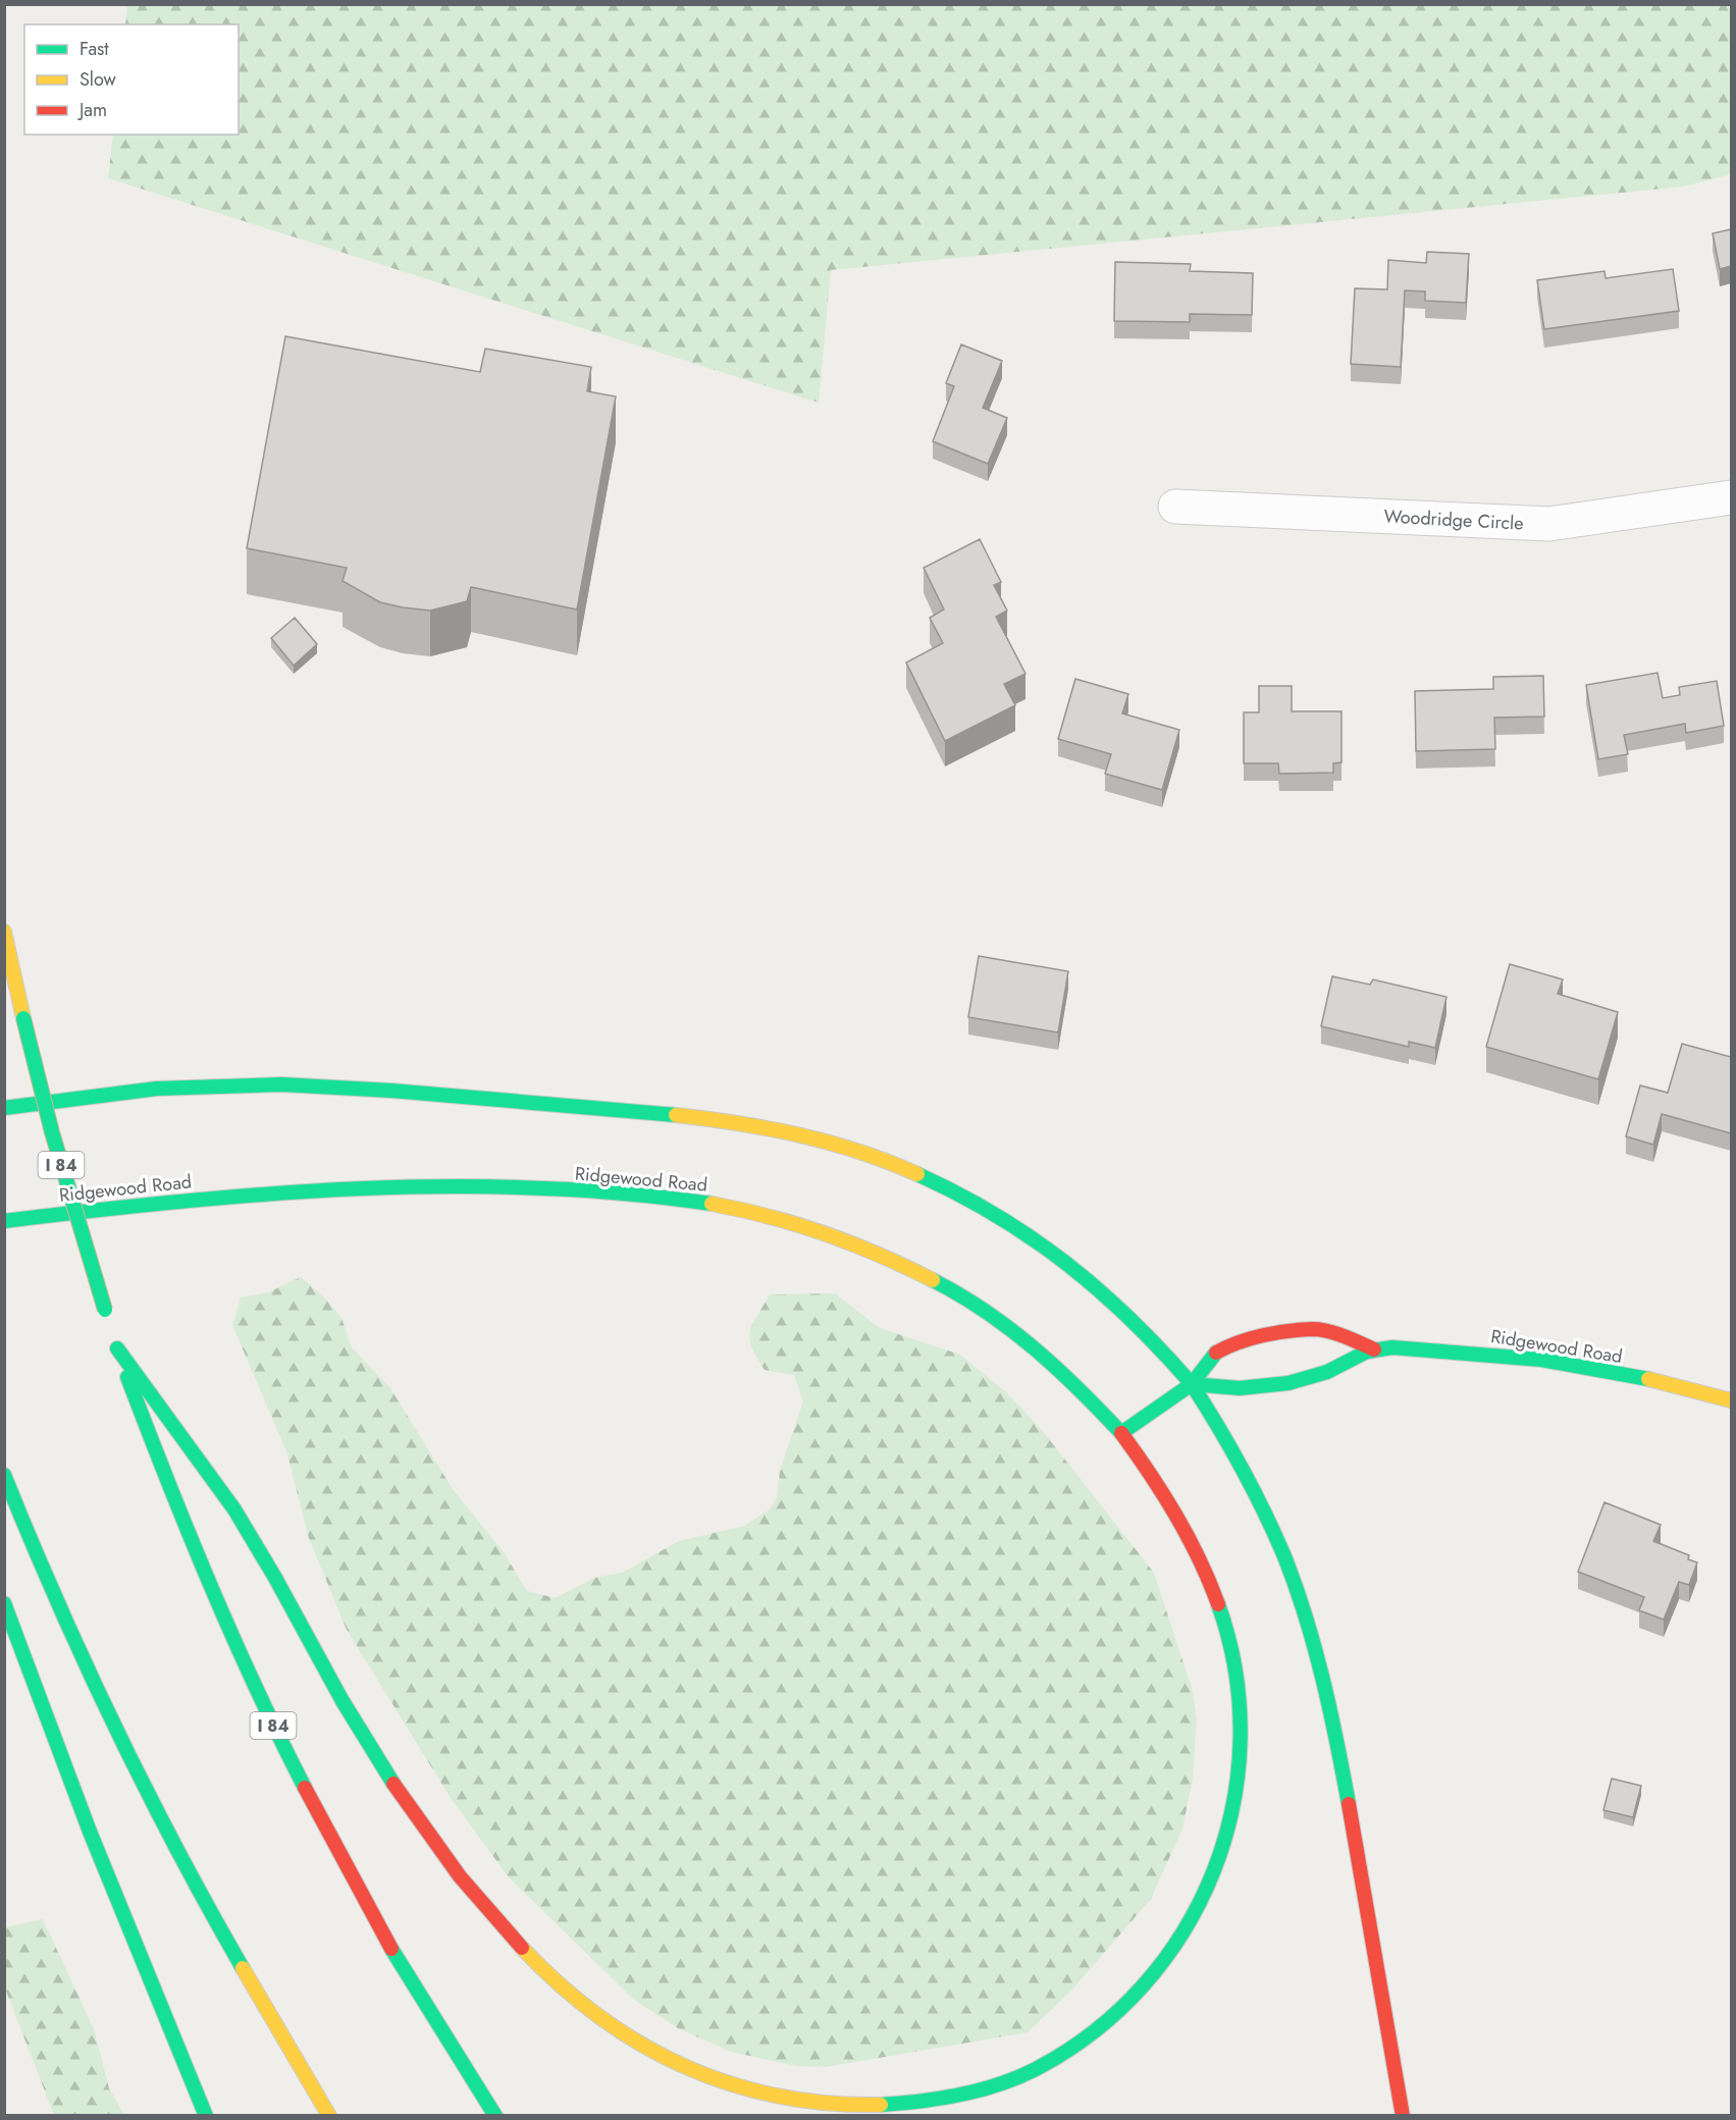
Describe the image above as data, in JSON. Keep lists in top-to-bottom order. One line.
{"streets":{"main road":["I 84","Ridgewood Road"],"street":["Woodridge Circle"]},"crossings":[["I 84","Ridgewood Road"]],"legend":["Fast","Slow","Jam"]}
